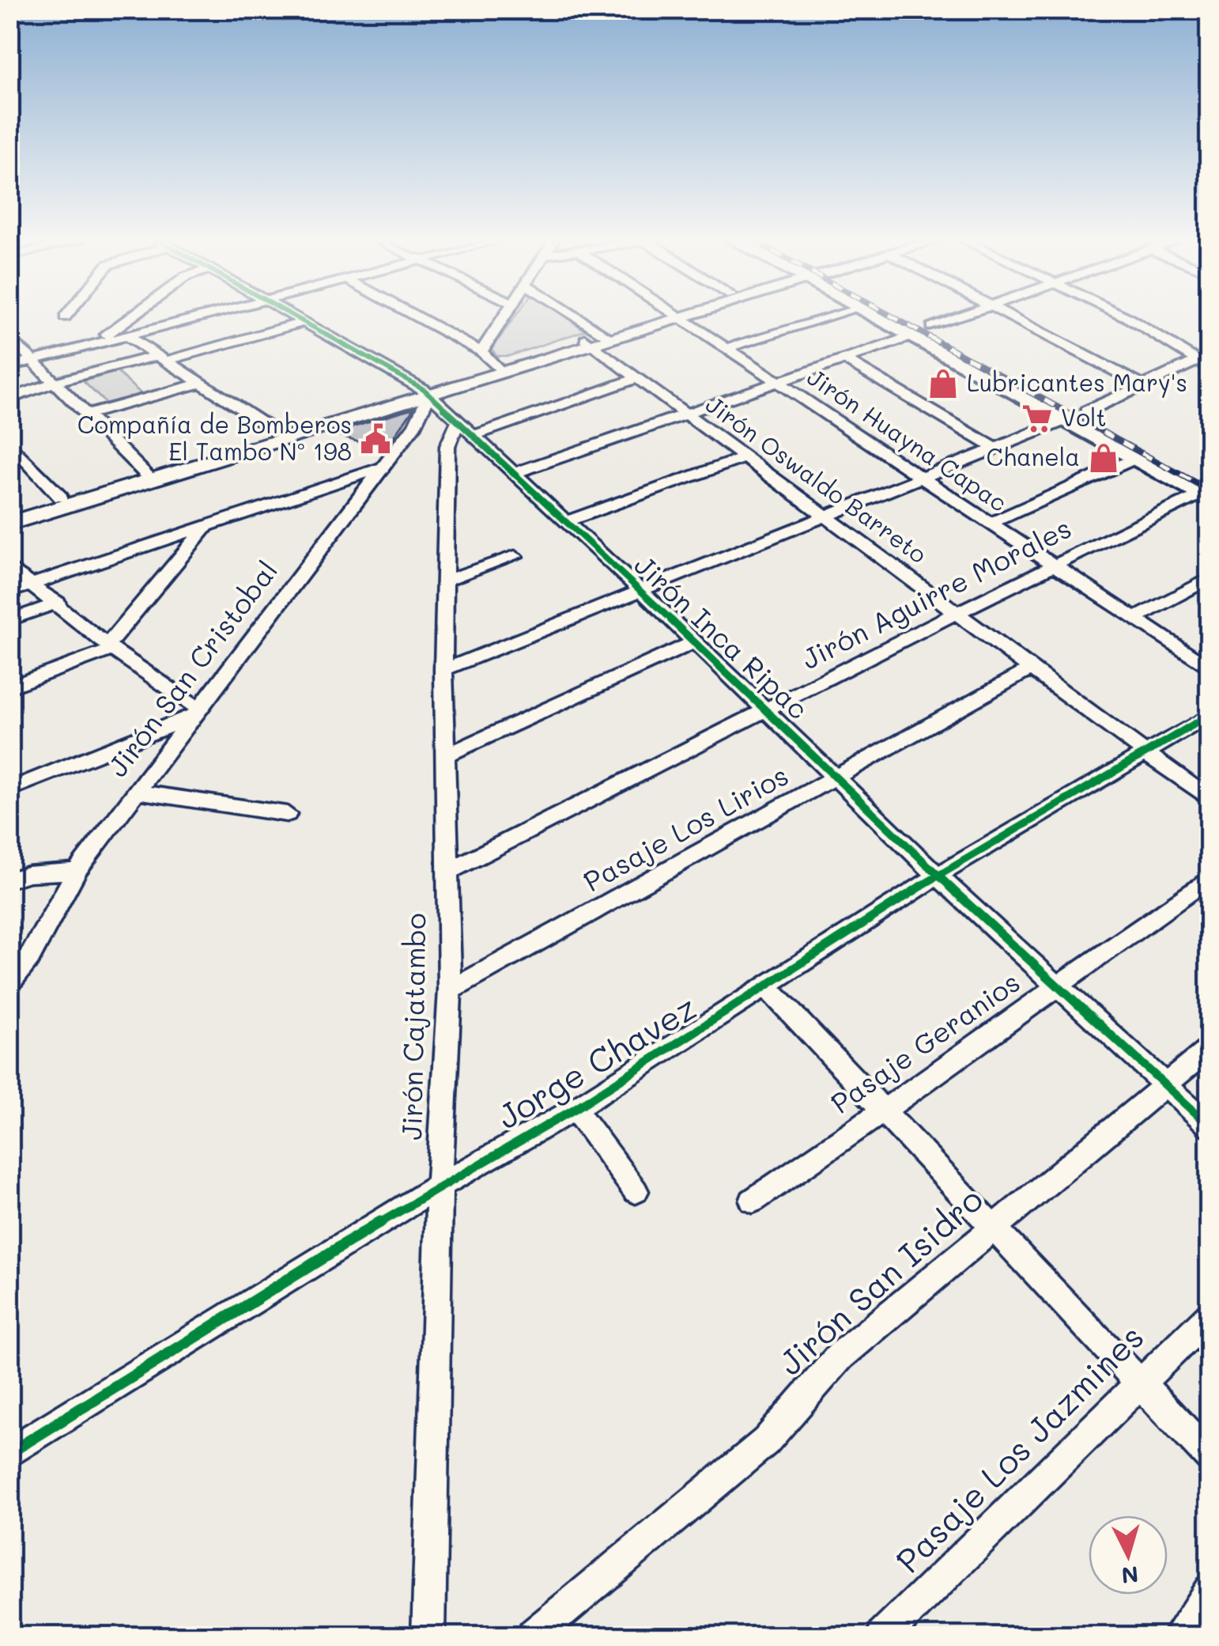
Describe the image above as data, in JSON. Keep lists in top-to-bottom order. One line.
{"streets":{"street":["Jirón Huayna Capac","Jirón Oswaldo Barreto","Jirón Aguirre Morales","Jirón Inca Ripac","Jirón San Cristobal","Pasaje Los Lirios","Jirón Cajatambo","Pasaje Geranios","Jorge Chavez","Jirón San Isidro","Pasaje Los Jazmines"]},"crossings":[["Jirón Huayna Capac","Jirón Aguirre Morales"],["Jirón Oswaldo Barreto","Jirón Aguirre Morales"],["Jirón Oswaldo Barreto","Pasaje Los Lirios"],["Jirón Oswaldo Barreto","Jorge Chavez"],["Jirón Aguirre Morales","Jirón Inca Ripac"],["Jirón Aguirre Morales","Jirón Cajatambo"],["Jirón Inca Ripac","Jirón San Cristobal"],["Jirón Inca Ripac","Pasaje Los Lirios"],["Jirón Inca Ripac","Jirón Cajatambo"],["Jirón Inca Ripac","Pasaje Geranios"],["Jirón Inca Ripac","Jorge Chavez"],["Jirón Inca Ripac","Jirón San Isidro"],["Pasaje Los Lirios","Jirón Cajatambo"],["Jirón Cajatambo","Jorge Chavez"]],"places":{"shop":["Lubricantes Mary's","Chanela"],"supermarket":["Volt"],"public building":["Compañía de Bomberos El Tambo Nº 198"]},"north":"bottom"}
